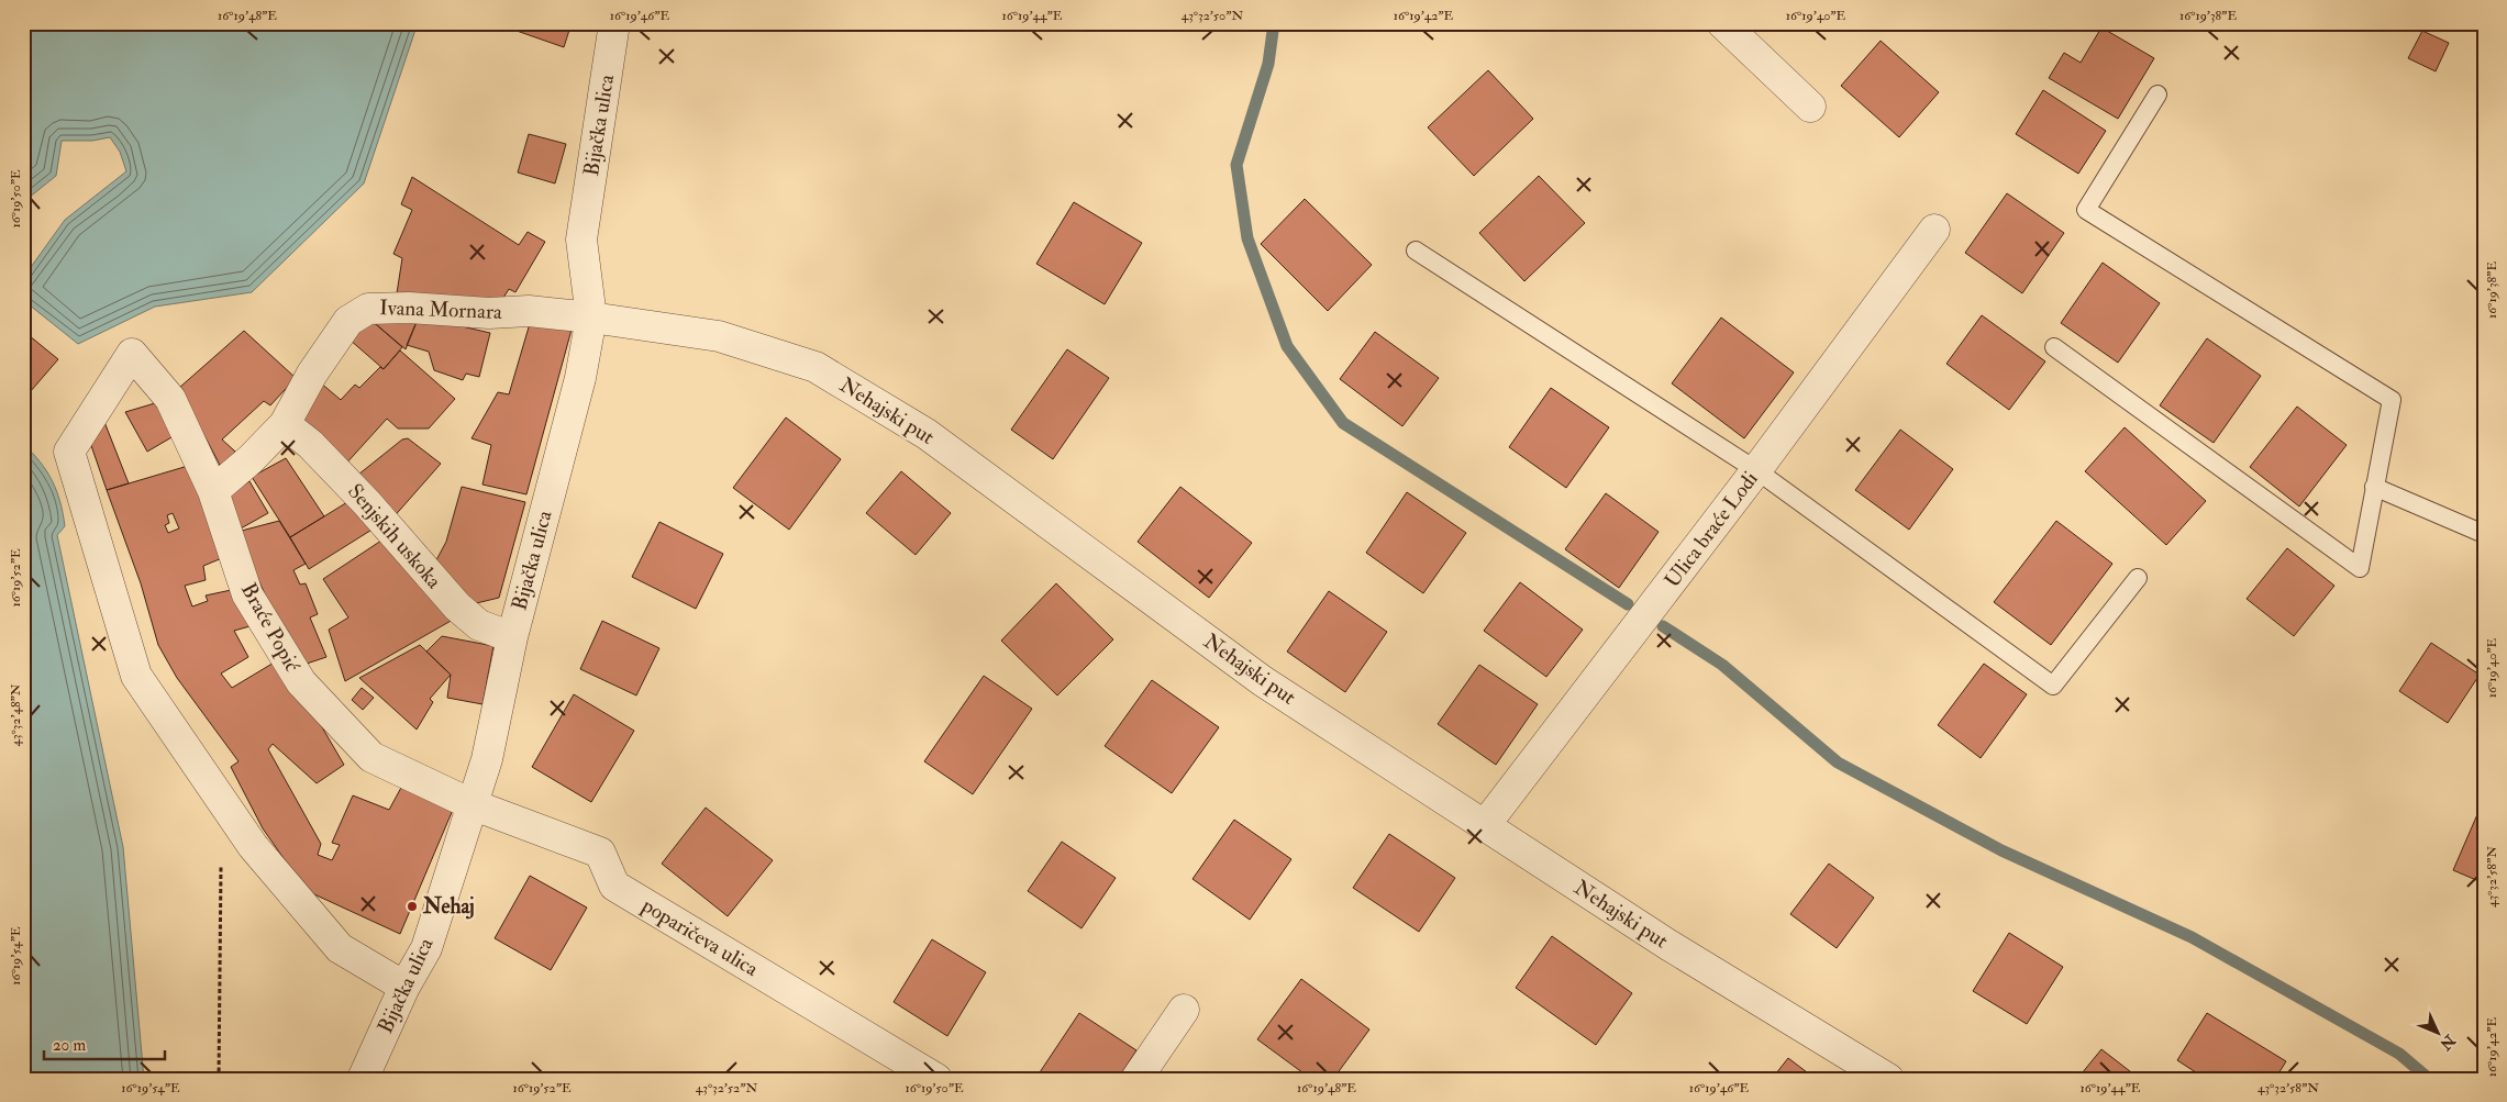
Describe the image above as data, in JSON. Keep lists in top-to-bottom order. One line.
{"streets":{"street":["Bijačka ulica","Ivana Mornara","Nehajski put","Ulica braće Lodi","Senjskih uskoka","Braće Popić","poparičeva ulica"]},"crossings":[["Bijačka ulica","Ivana Mornara"],["Bijačka ulica","Nehajski put"],["Bijačka ulica","Senjskih uskoka"],["Bijačka ulica","Braće Popić"],["Bijačka ulica","poparičeva ulica"],["Ivana Mornara","Nehajski put"],["Ivana Mornara","Senjskih uskoka"],["Ivana Mornara","Braće Popić"],["Nehajski put","Ulica braće Lodi"],["Braće Popić","poparičeva ulica"]],"places":["Nehaj"],"scale_bar":"20 m","north":"bottom right","coordinates":["16°19'48\"E","16°19'46\"E","16°19'44\"E","43°32'50\"N","16°19'42\"E","16°19'40\"E","16°19'38\"E","16°19'50\"E","16°19'52\"E","43°32'48\"N","43°32'58\"N","16°19'54\"E","43°32'52\"N"]}
